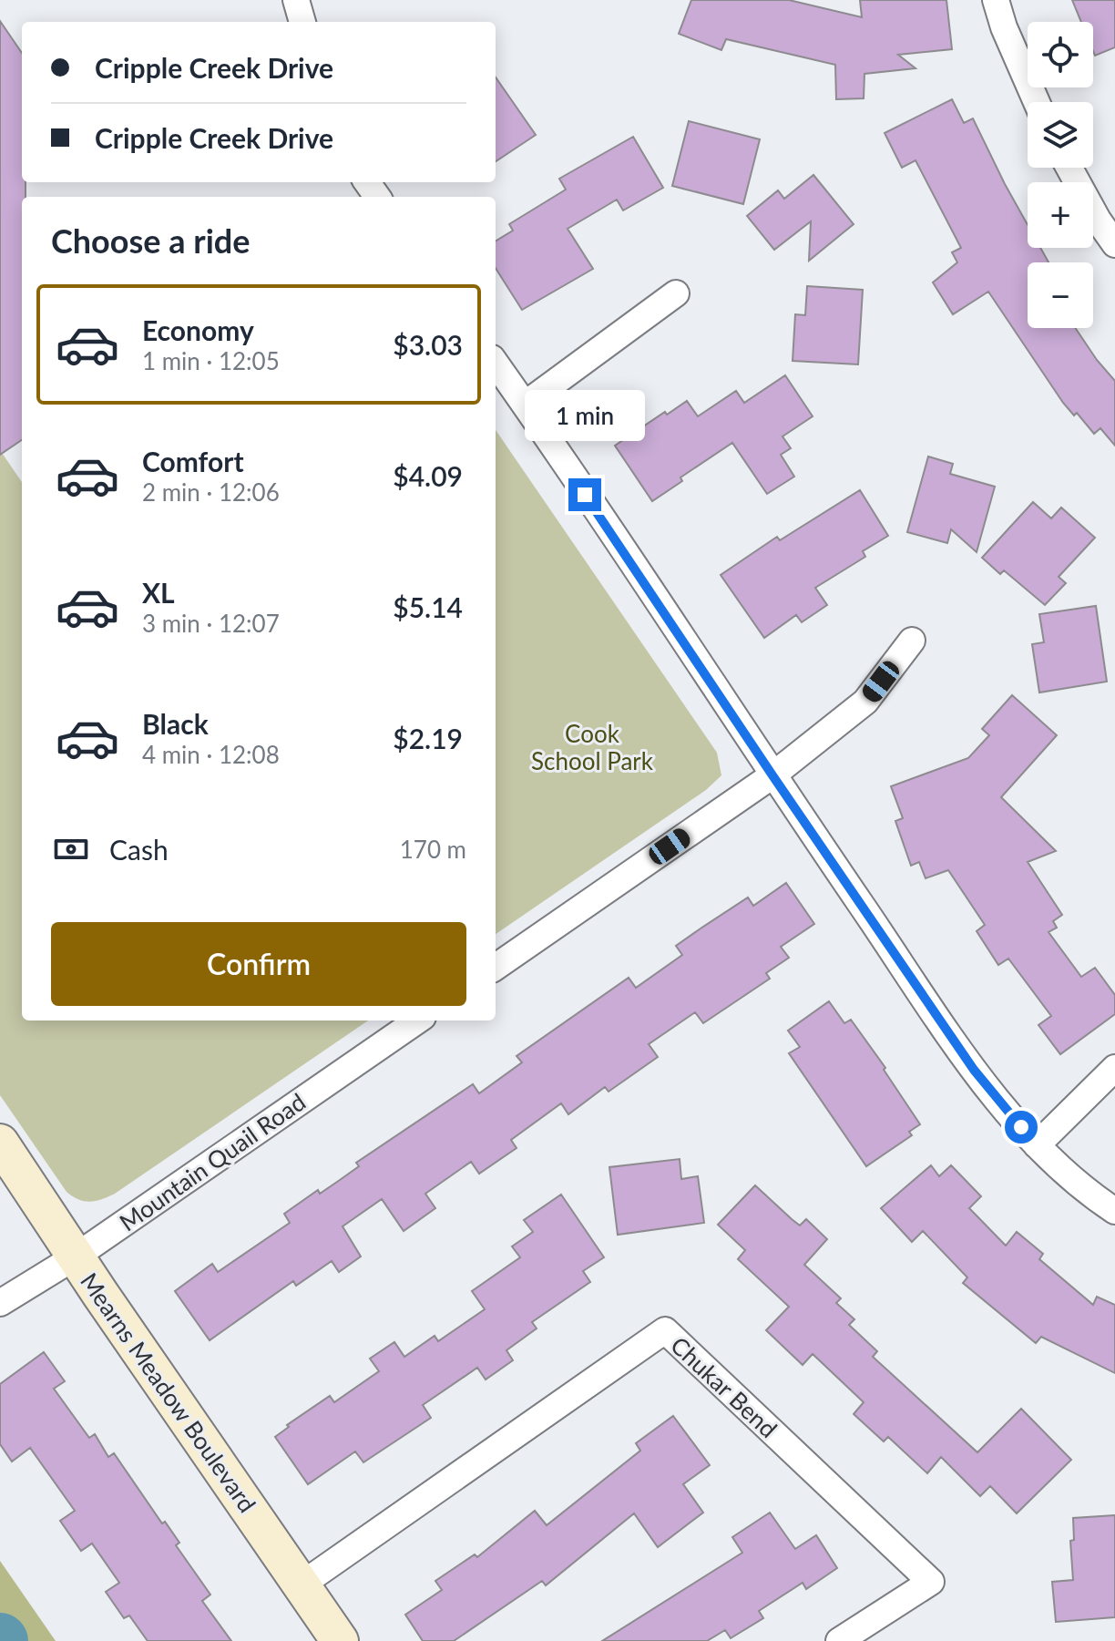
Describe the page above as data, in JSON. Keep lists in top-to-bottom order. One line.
{"streets":{"street":["Mountain Quail Road","Chukar Bend","Mearns Meadow Boulevard"]},"crossings":[["Mountain Quail Road","Mearns Meadow Boulevard"],["Chukar Bend","Mearns Meadow Boulevard"]],"parks":["Cook School Park"],"page":{"map_buttons":["+","−"],"banner":["Cripple Creek Drive","Cripple Creek Drive"],"heading":"Choose a ride","list":[{"name":"Economy","note":"1 min · 12:05","value":"$3.03"},{"name":"Comfort","note":"2 min · 12:06","value":"$4.09"},{"name":"XL","note":"3 min · 12:07","value":"$5.14"},{"name":"Black","note":"4 min · 12:08","value":"$2.19"}],"bubble":"1 min","pay":["Cash","170 m"],"buttons":"Confirm"}}
